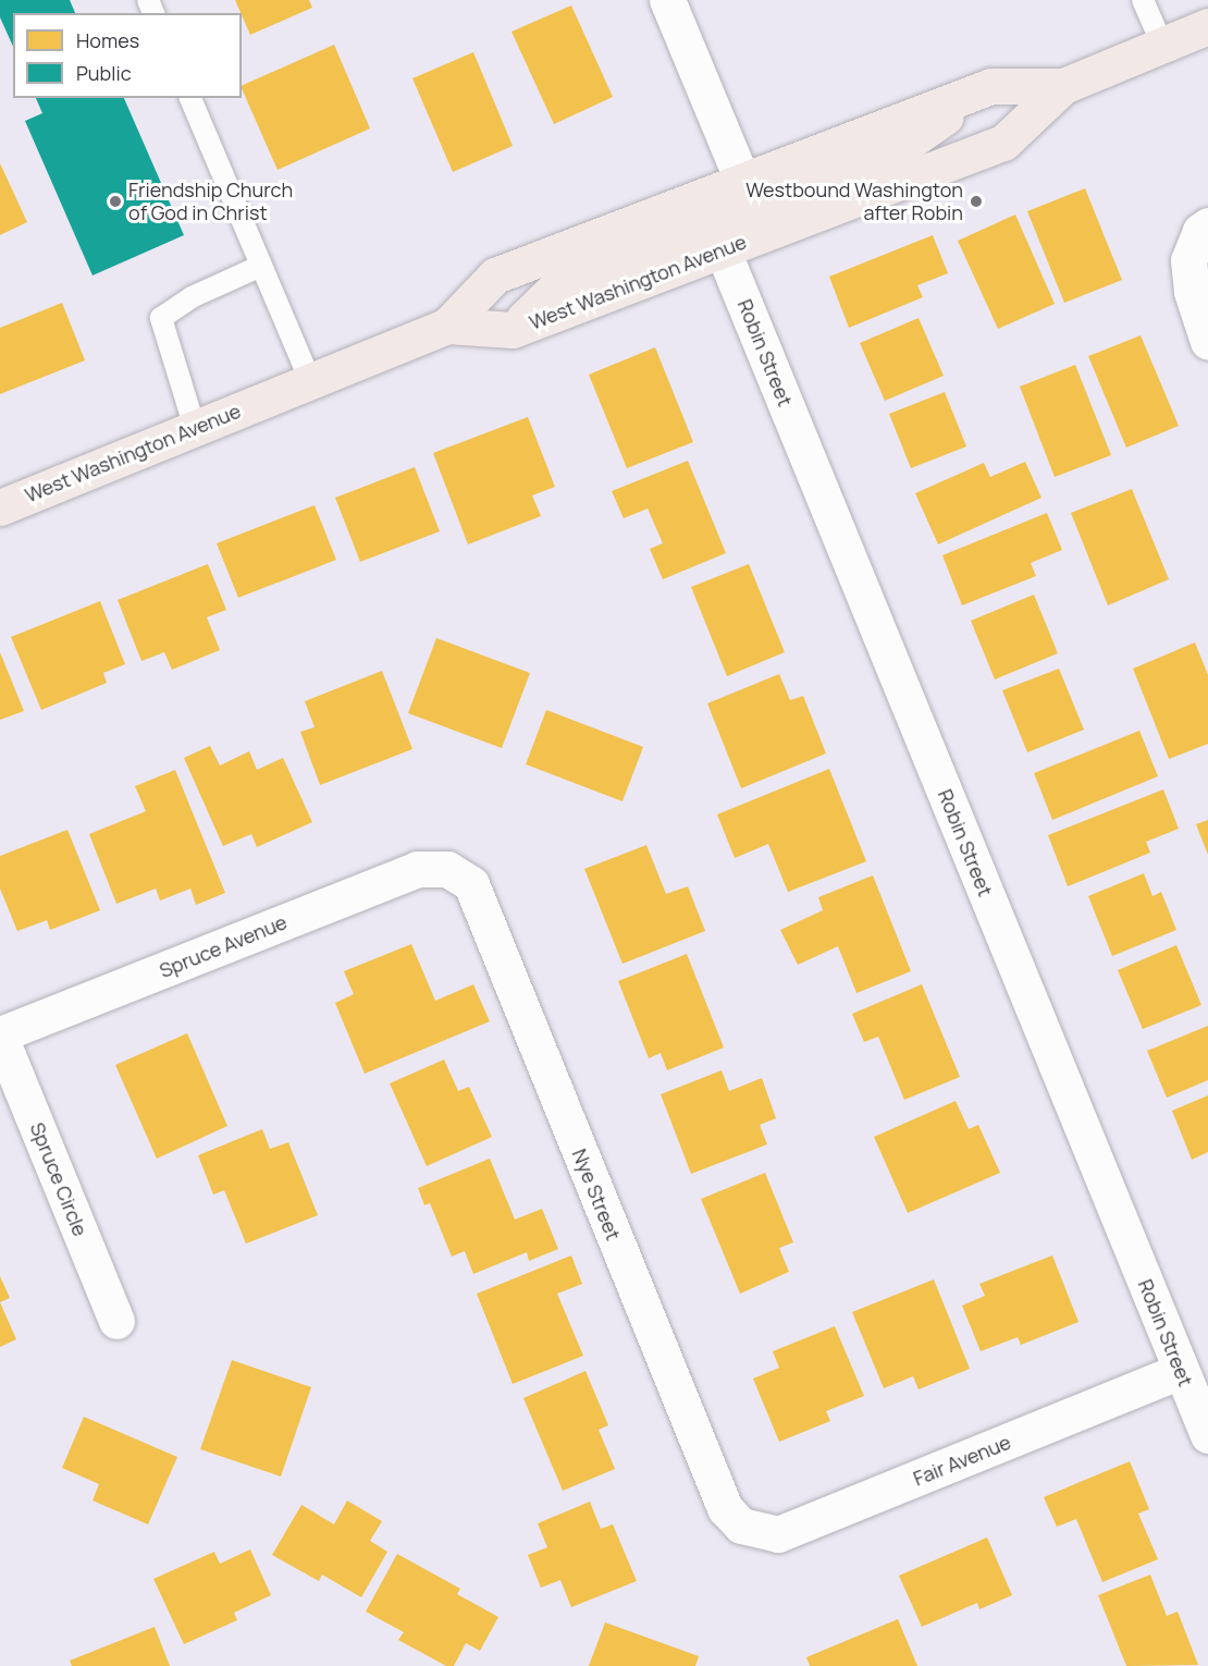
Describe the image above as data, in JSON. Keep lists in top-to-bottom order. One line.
{"streets":{"main road":["West Washington Avenue"],"street":["Robin Street","Spruce Avenue","Spruce Circle","Nye Street","Fair Avenue"]},"crossings":[["West Washington Avenue","Robin Street"],["Robin Street","Fair Avenue"],["Spruce Avenue","Spruce Circle"],["Spruce Avenue","Nye Street"],["Nye Street","Fair Avenue"]],"places":["Friendship Church of God in Christ","Westbound Washington after Robin"],"legend":["Homes","Public"]}
